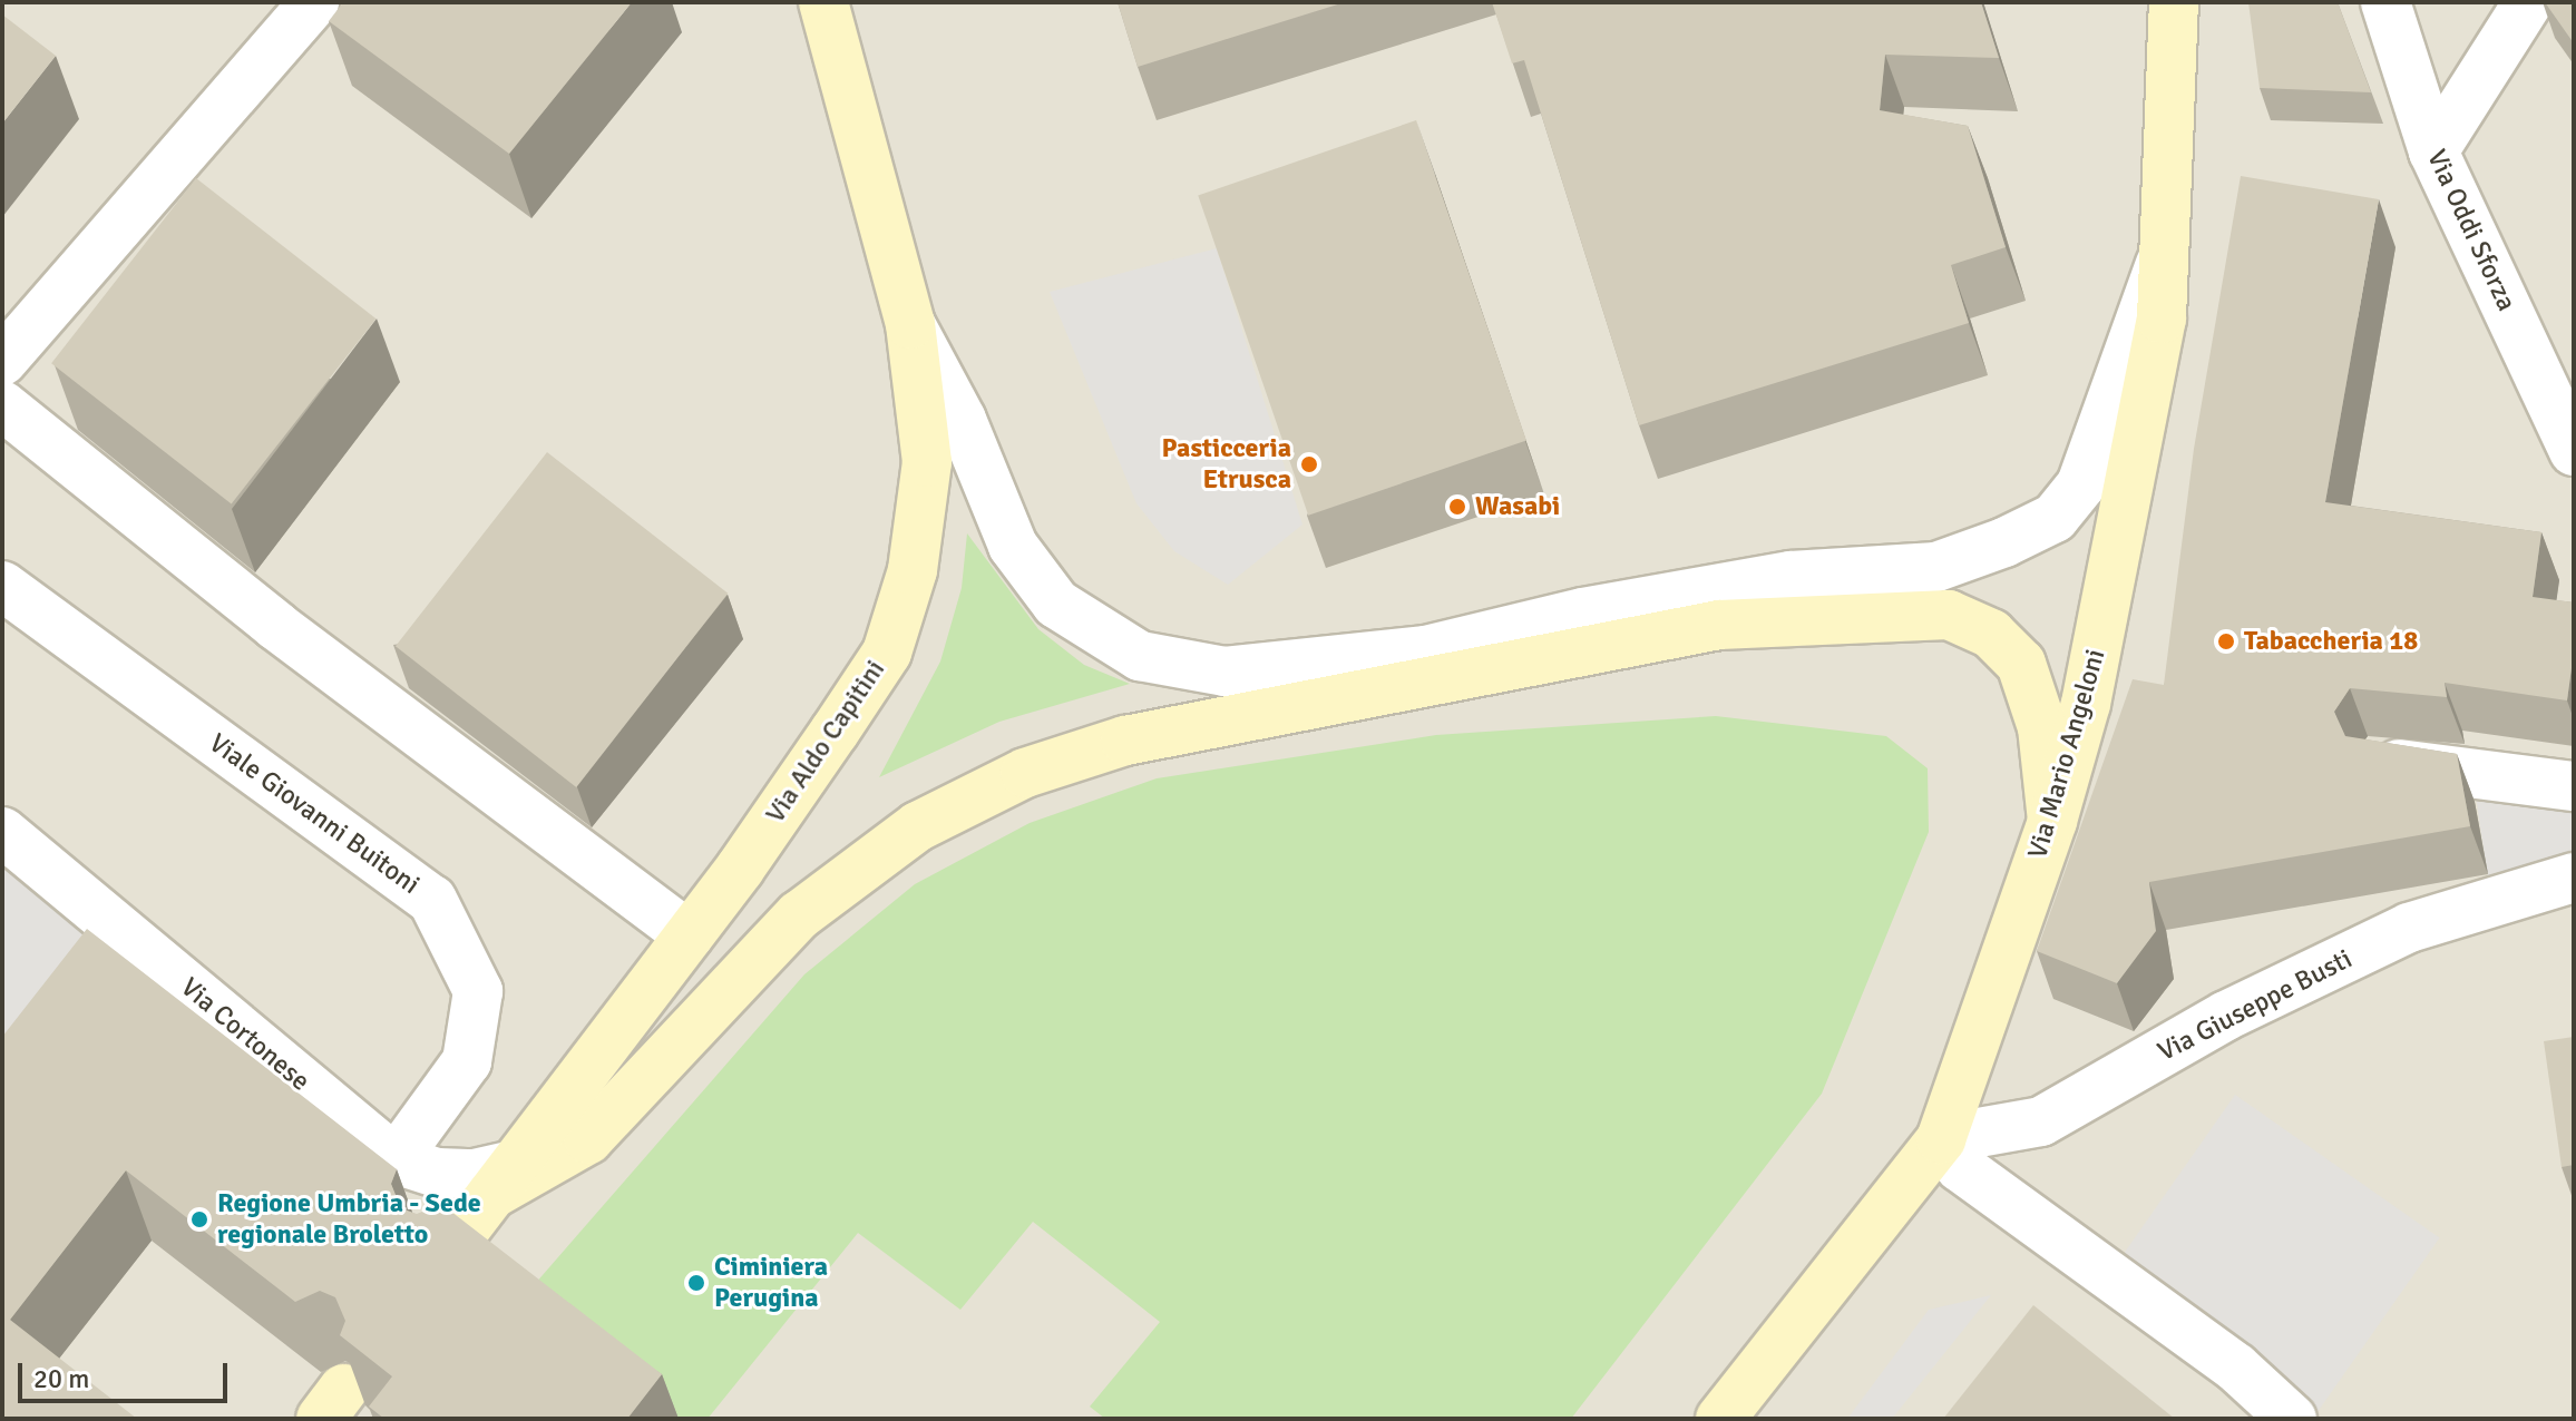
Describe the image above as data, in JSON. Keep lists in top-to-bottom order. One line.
{"streets":{"main road":["Via Aldo Capitini","Via Mario Angeloni"],"street":["Via Oddi Sforza","Viale Giovanni Buitoni","Via Giuseppe Busti","Via Cortonese"]},"crossings":[["Via Aldo Capitini","Via Cortonese"],["Via Mario Angeloni","Via Giuseppe Busti"],["Viale Giovanni Buitoni","Via Cortonese"]],"places":["Pasticceria Etrusca","Wasabi","Tabaccheria 18","Regione Umbria - Sede regionale Broletto","Ciminiera Perugina"],"scale_bar":"20 m"}
